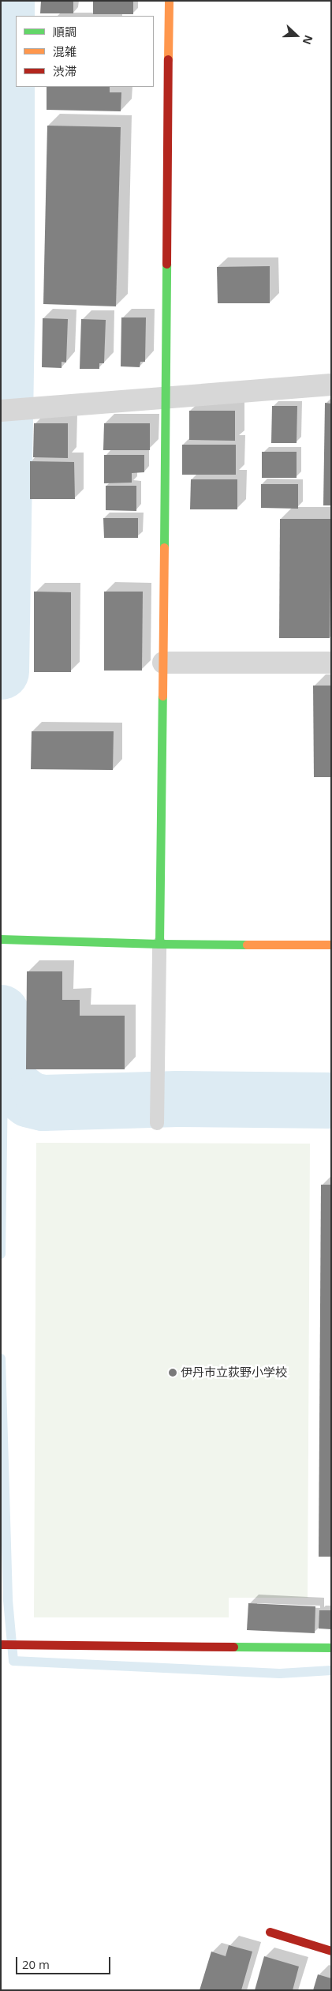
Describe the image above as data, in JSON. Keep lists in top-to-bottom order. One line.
{"places":["伊丹市立荻野小学校"],"legend":["順調","混雑","渋滞"],"scale_bar":"20 m","north":"right"}
